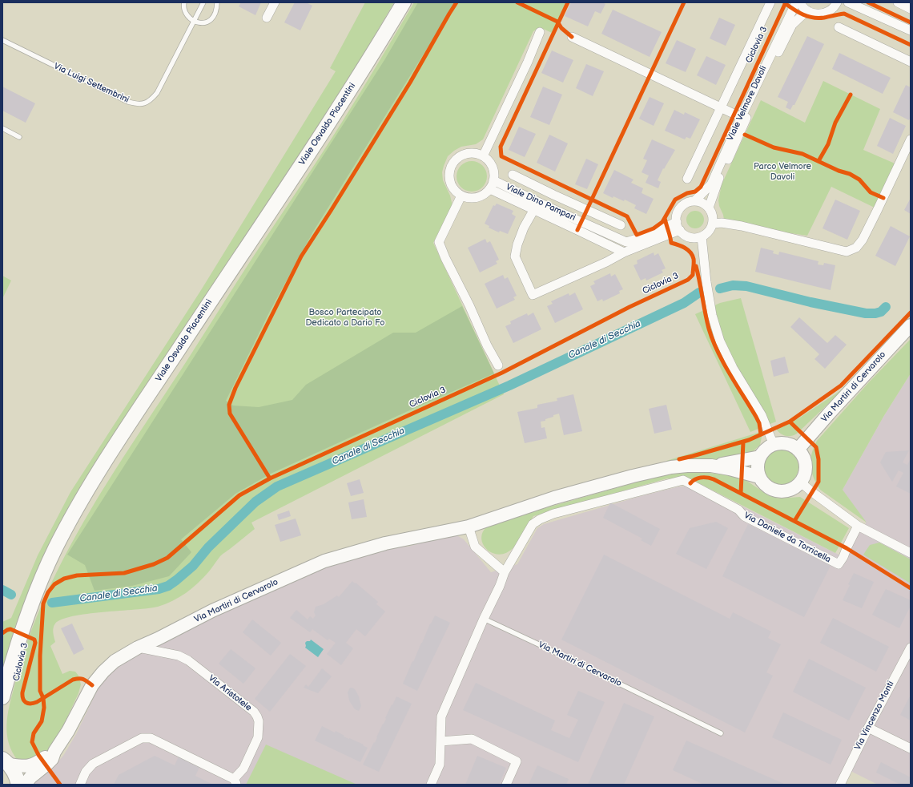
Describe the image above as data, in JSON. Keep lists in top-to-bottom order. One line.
{"streets":{"main road":["Viale Osvaldo Piacentini","Via Martiri di Cervarolo"],"street":["Viale Velmore Davoli","Viale Dino Pampari","Via Daniele da Torricella","Via Aristotele","Via Vincenzo Monti"],"lane":["Via Luigi Settembrini"],"cycle path":["Ciclovia 3"]},"crossings":[["Viale Velmore Davoli","Viale Dino Pampari"],["Via Martiri di Cervarolo","Via Aristotele"]],"water":["Canale di Secchia"],"parks":["Parco Velmore Davoli","Bosco Partecipato Dedicato a Dario Fo"]}
